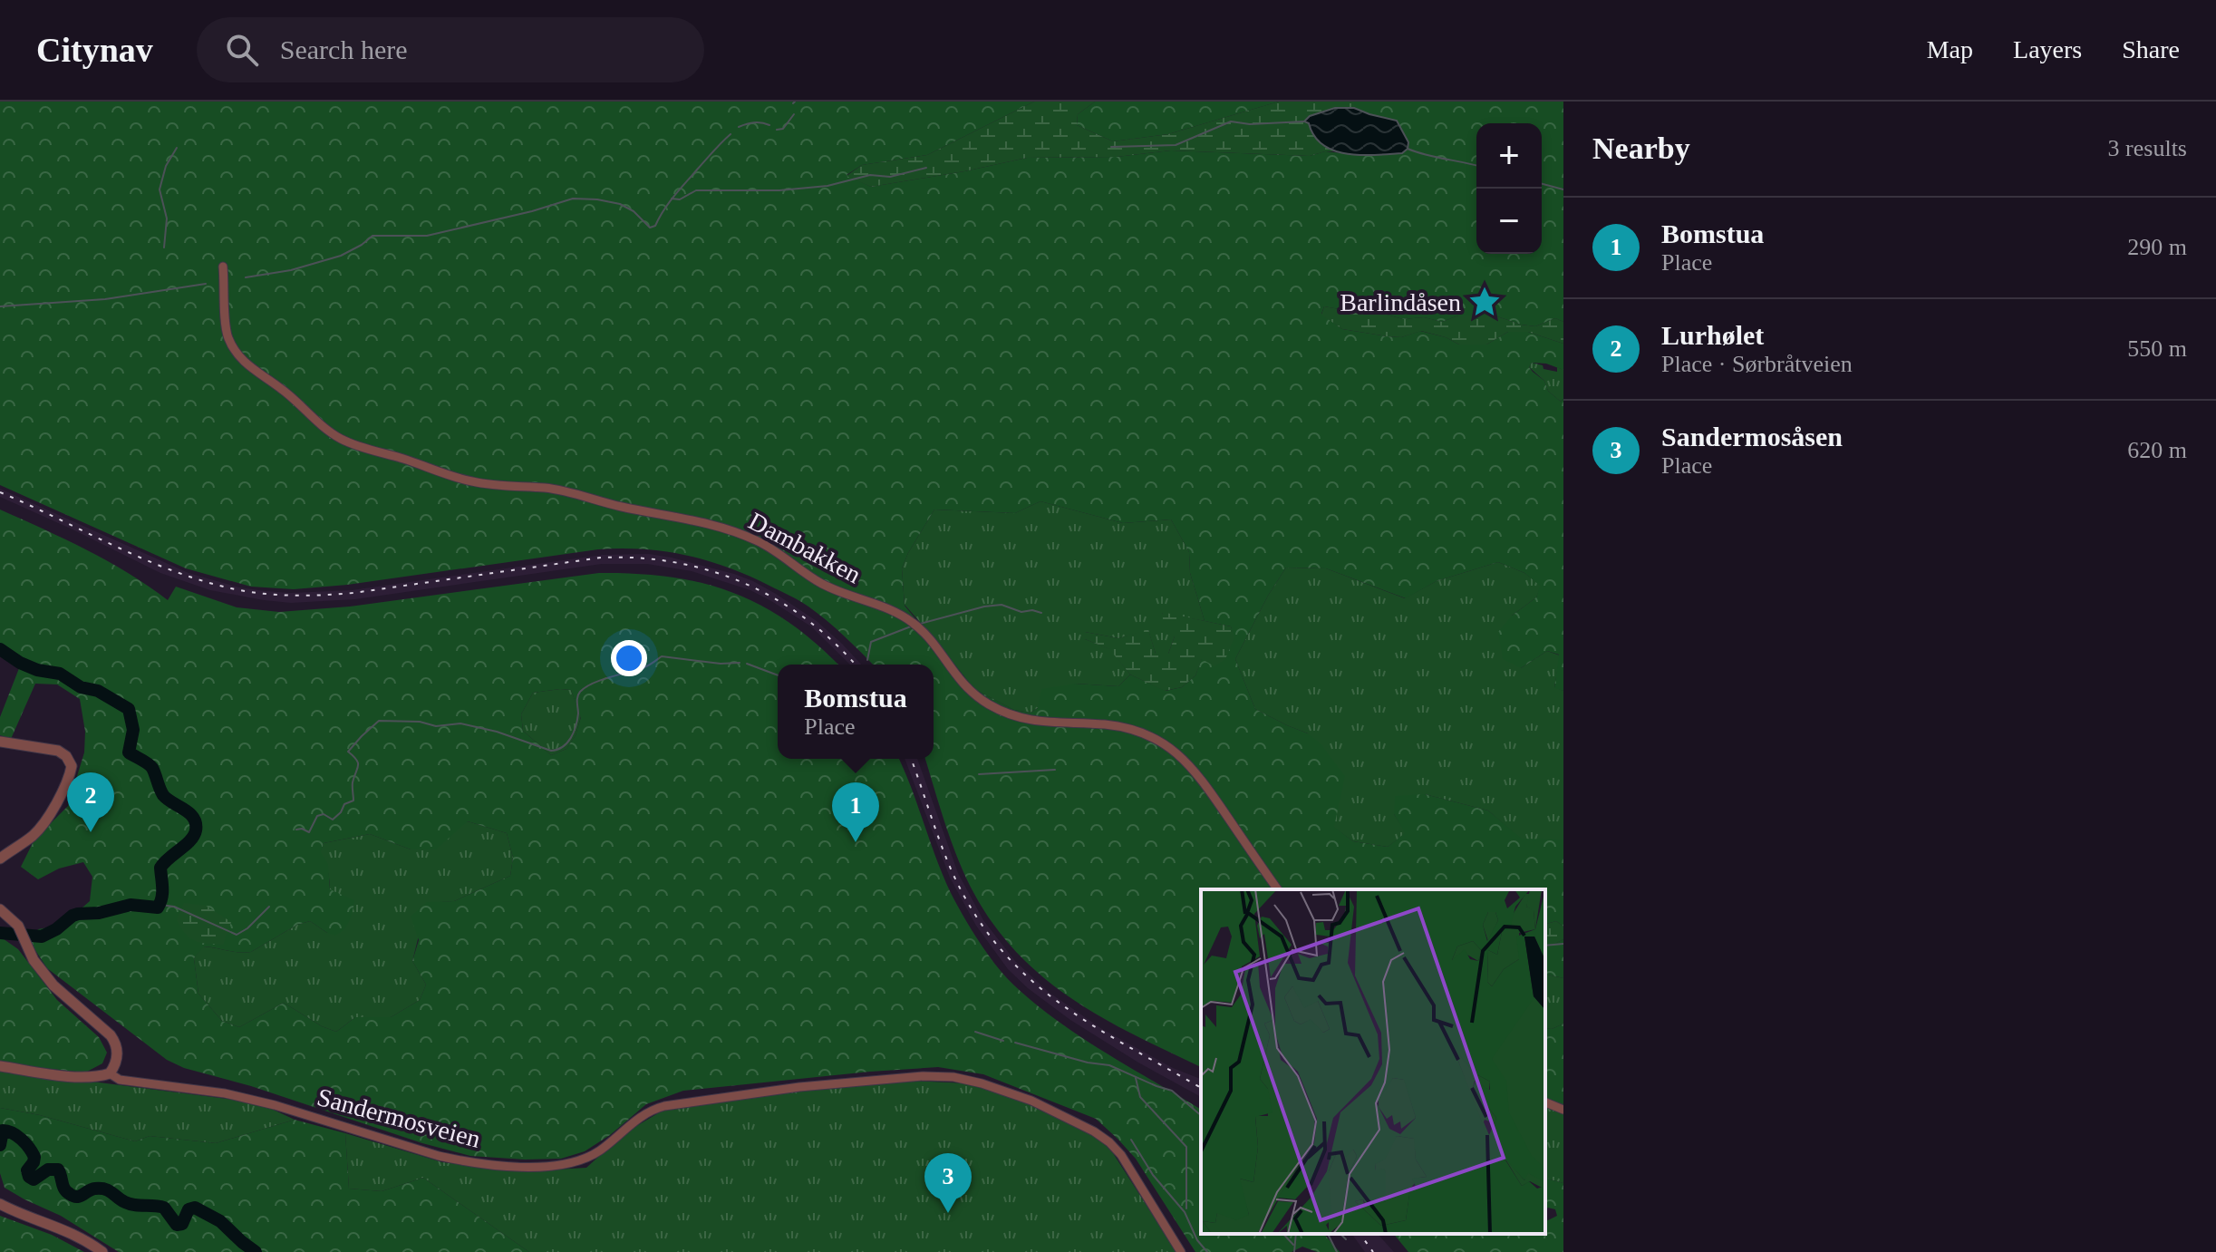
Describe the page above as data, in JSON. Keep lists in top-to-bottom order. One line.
{"streets":{"street":["Dambakken","Sandermosveien"]},"places":{"place":["Barlindåsen"]},"page":{"header":"Citynav","search":"Search here","nav":["Map","Layers","Share"],"heading":["Nearby","3 results"],"map_buttons":["+","−"],"list":[{"mark":"1","name":"Bomstua","note":"Place","value":"290 m"},{"mark":"2","name":"Lurhølet","note":"Place · Sørbråtveien","value":"550 m"},{"mark":"3","name":"Sandermosåsen","note":"Place","value":"620 m"}],"popup":["Bomstua","Place"],"pins":["2","1","3"]}}
